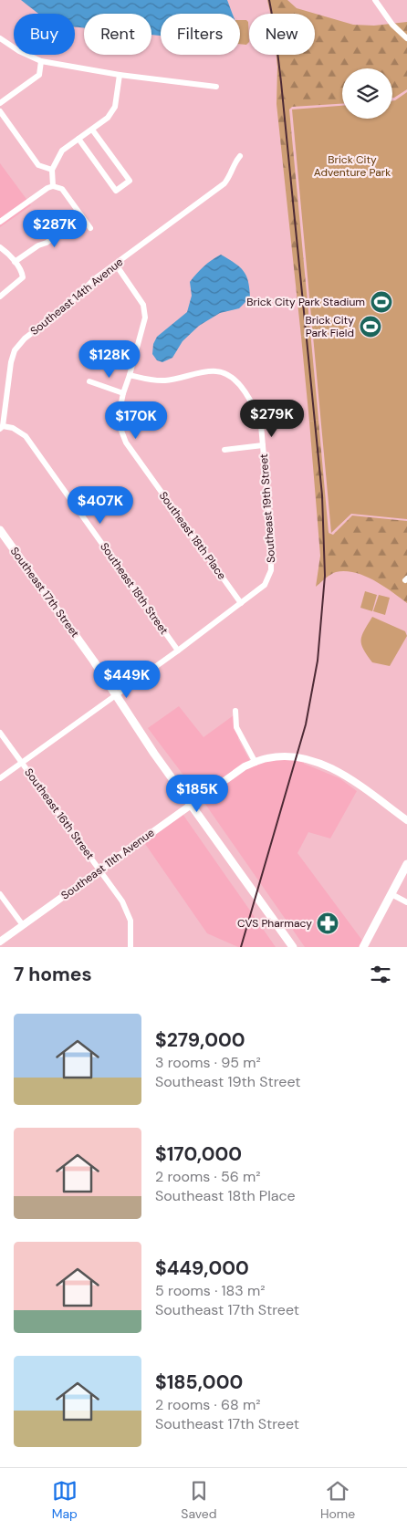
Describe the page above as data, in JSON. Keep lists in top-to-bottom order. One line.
{"streets":{"main road":["Southeast 17th Street"],"street":["Southeast 14th Avenue","Southeast 19th Street","Southeast 18th Place","Southeast 18th Street","Southeast 16th Street","Southeast 11th Avenue"]},"crossings":[["Southeast 14th Avenue","Southeast 18th Place"],["Southeast 14th Avenue","Southeast 18th Street"],["Southeast 19th Street","Southeast 18th Place"],["Southeast 19th Street","Southeast 18th Street"],["Southeast 19th Street","Southeast 17th Street"],["Southeast 19th Street","Southeast 16th Street"],["Southeast 17th Street","Southeast 11th Avenue"],["Southeast 16th Street","Southeast 11th Avenue"]],"parks":["Brick City Adventure Park"],"places":{"sports":["Brick City Park Stadium","Brick City Park Field"],"pharmacy":["CVS Pharmacy"]},"page":{"chip":["Buy","Rent","Filters","New"],"price":["$287K","$128K","$279K","$170K","$407K","$449K","$185K"],"heading":"7 homes","list":[{"name":"$279,000","note":"3 rooms · 95 m² · Southeast 19th Street"},{"name":"$170,000","note":"2 rooms · 56 m² · Southeast 18th Place"},{"name":"$449,000","note":"5 rooms · 183 m² · Southeast 17th Street"},{"name":"$185,000","note":"2 rooms · 68 m² · Southeast 17th Street"}],"tabs":["Map","Saved","Home"]}}
